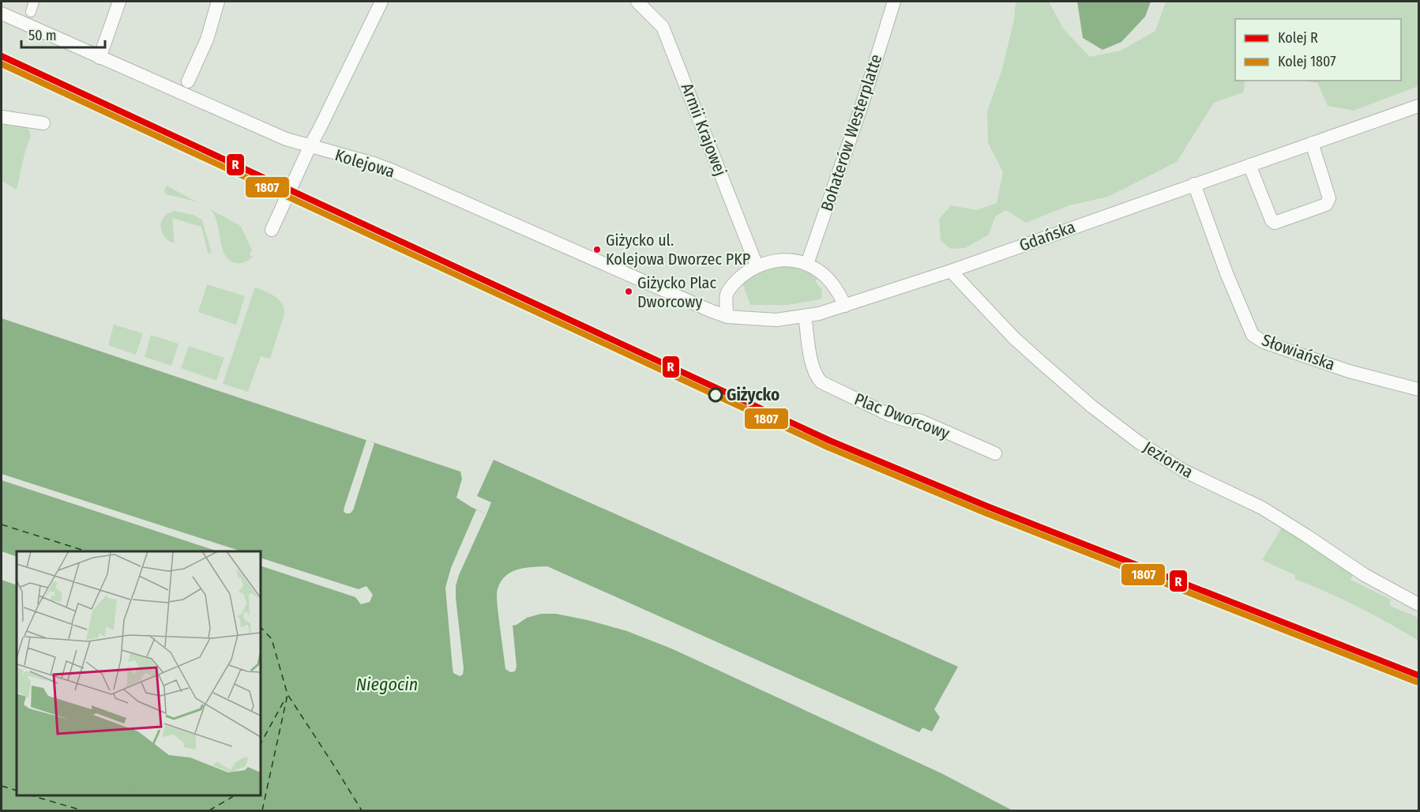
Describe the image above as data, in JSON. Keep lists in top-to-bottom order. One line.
{"streets":{"street":["Armii Krajowej","Bohaterów Westerplatte","Kolejowa","Gdańska","Słowiańska","Plac Dworcowy","Jeziorna"]},"crossings":[["Gdańska","Słowiańska"],["Gdańska","Jeziorna"]],"water":["Niegocin"],"places":["Giżycko ul. Kolejowa Dworzec PKP","Giżycko Plac Dworcowy","Giżycko"],"lines":["rail line R","rail line 1807"],"legend":["Kolej R","Kolej 1807"],"scale_bar":"50 m"}
